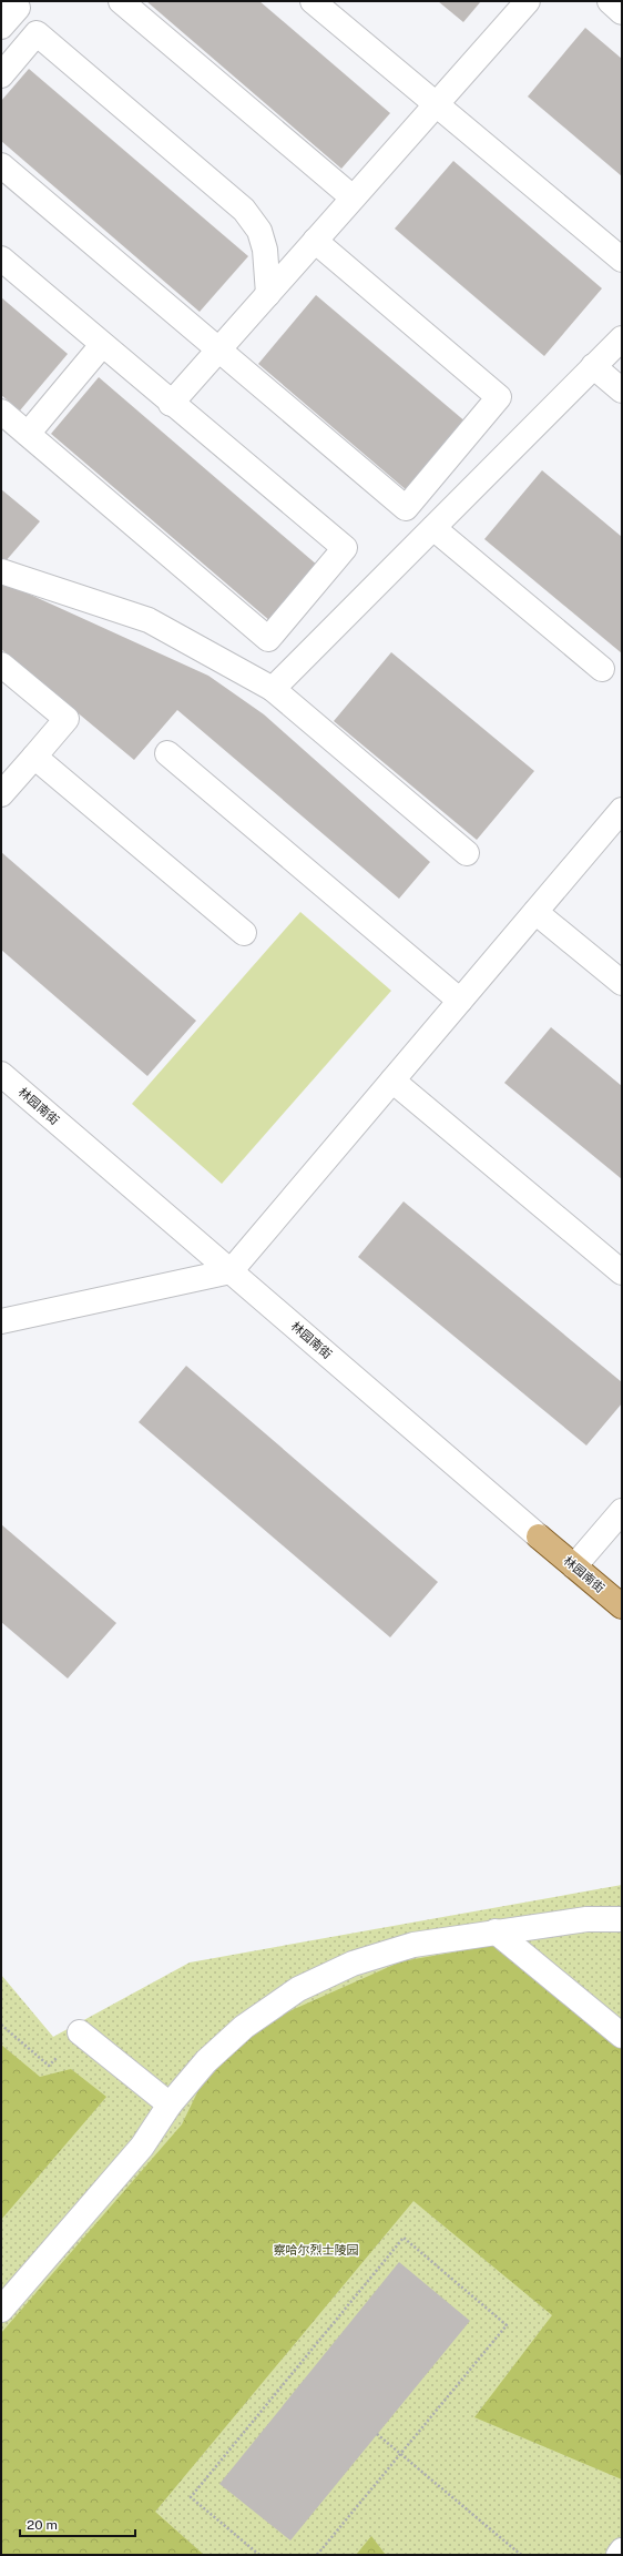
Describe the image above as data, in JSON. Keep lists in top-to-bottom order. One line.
{"streets":{"main road":["林园南街"]},"parks":["察哈尔烈士陵园"],"scale_bar":"20 m"}
